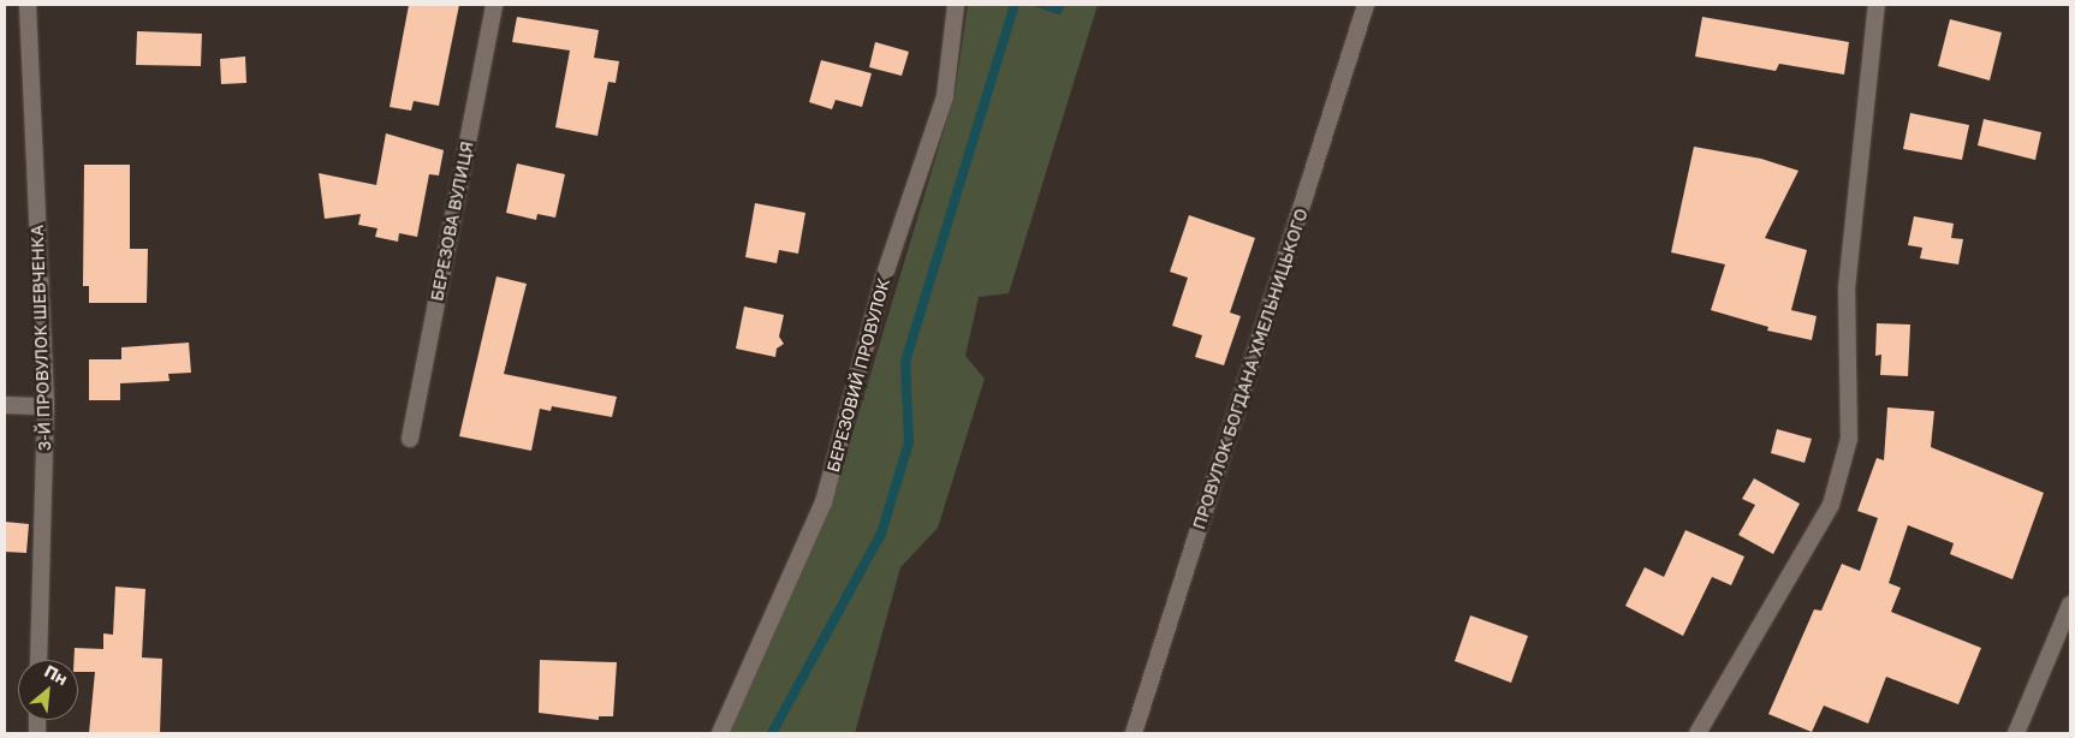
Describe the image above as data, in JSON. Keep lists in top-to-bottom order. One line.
{"streets":{"street":["БЕРЕЗОВА ВУЛИЦЯ","3-Й ПРОВУЛОК ШЕВЧЕНКА","ПРОВУЛОК БОГДАНА ХМЕЛЬНИЦЬКОГО","БЕРЕЗОВИЙ ПРОВУЛОК"]},"north":"top right"}
